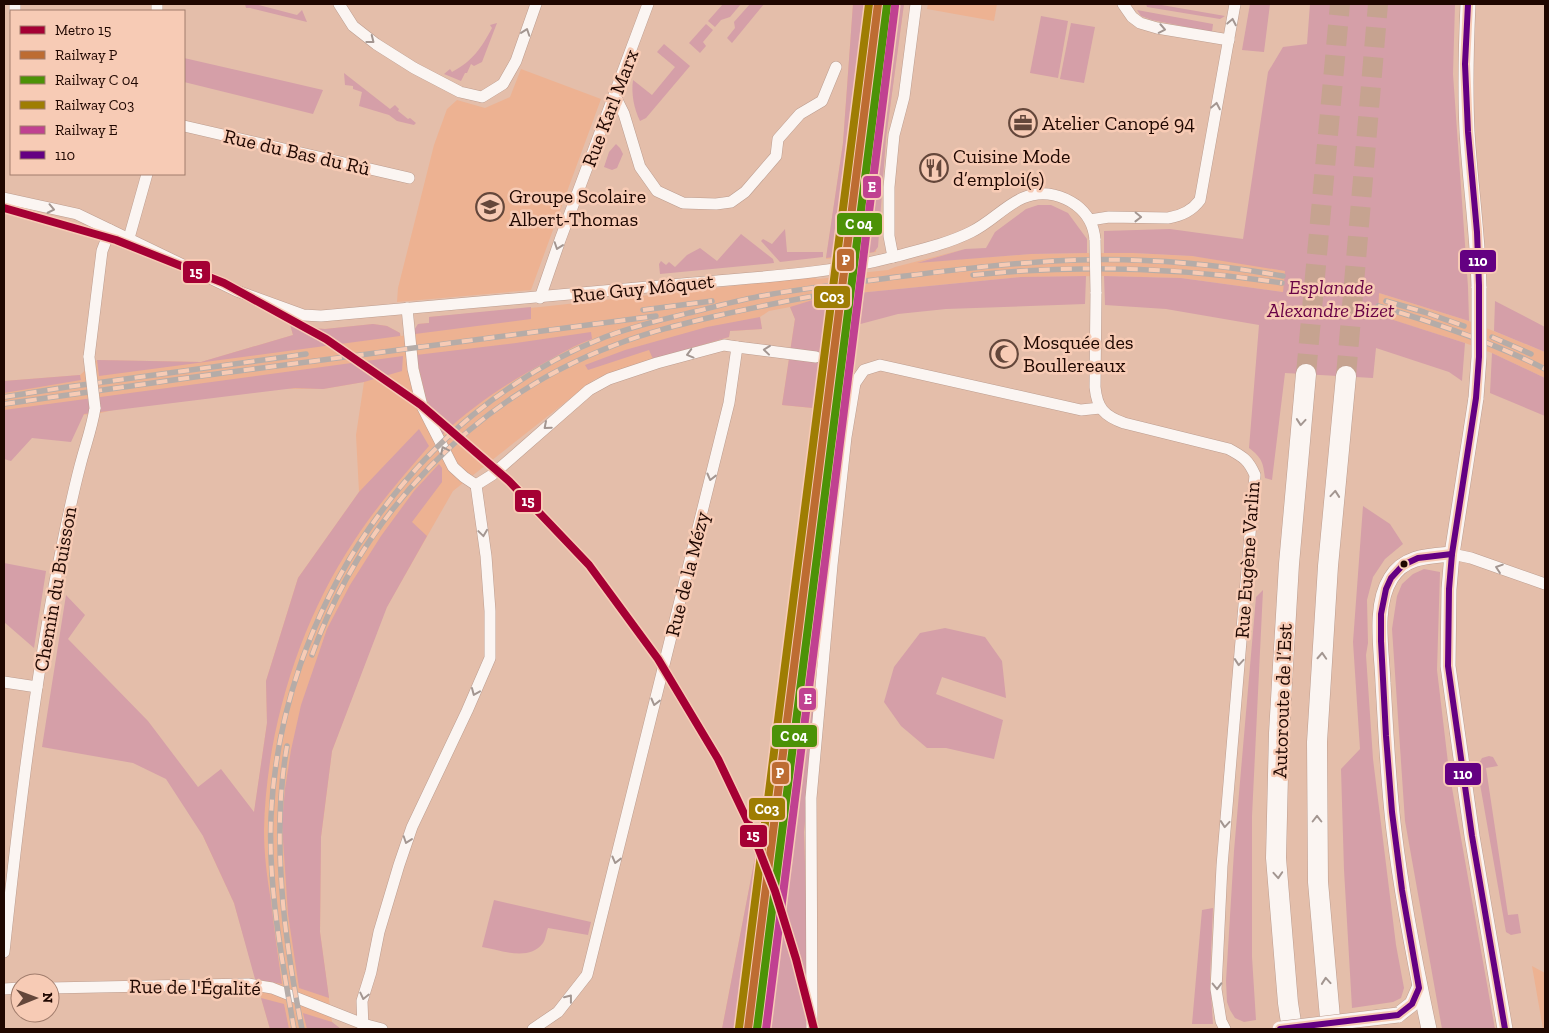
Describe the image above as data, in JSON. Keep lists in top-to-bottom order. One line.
{"streets":{"highway":["Autoroute de l’Est"],"street":["Rue Karl Marx","Rue du Bas du Rû","Rue Guy Môquet","Rue Eugène Varlin","Rue de la Mézy","Chemin du Buisson","Rue de l'Égalité"]},"crossings":[["Rue Karl Marx","Rue Guy Môquet"],["Rue Guy Môquet","Chemin du Buisson"]],"one_way":["Rue Karl Marx","Rue Eugène Varlin"],"parks":["Esplanade Alexandre Bizet"],"places":{"office":["Atelier Canopé 94"],"restaurant":["Cuisine Mode d’emploi(s)"],"school or university":["Groupe Scolaire Albert-Thomas"],"mosque":["Mosquée des Boullereaux"]},"lines":["rail line P","rail line C03","transit line 110","rail line E","metro line 15"],"legend":["Metro 15","Railway P","Railway C 04","Railway C03","Railway E","110"],"north":"right"}
